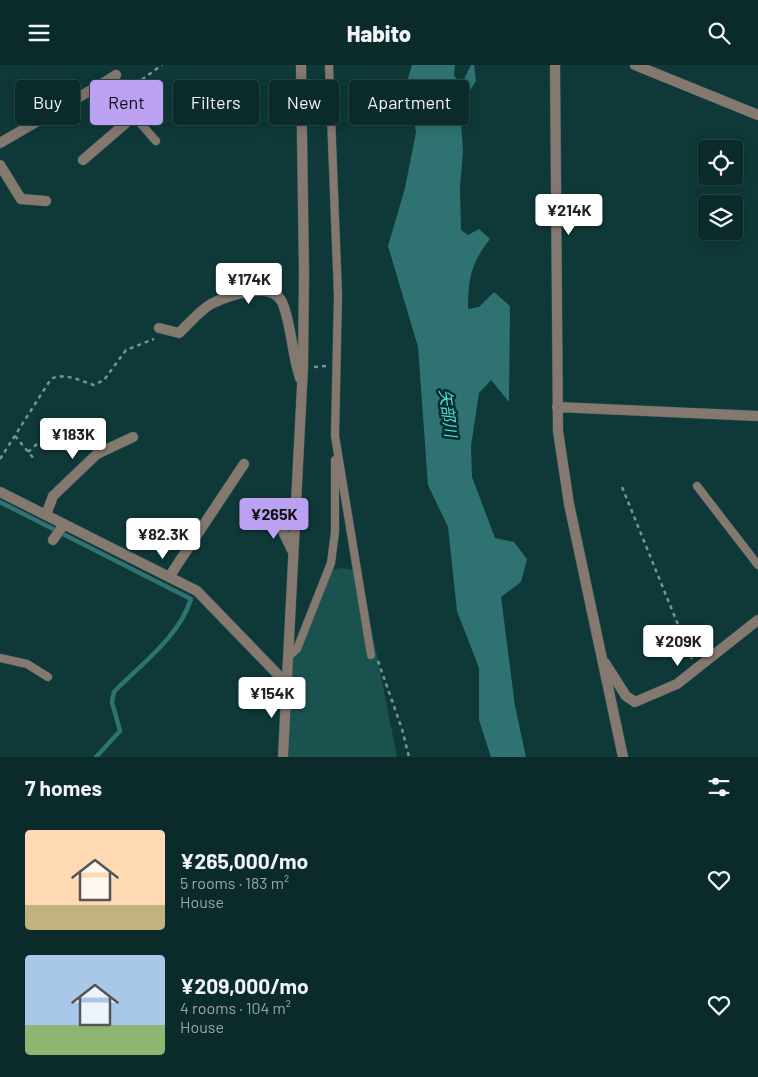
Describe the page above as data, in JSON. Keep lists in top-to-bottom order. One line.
{"water":["矢部川"],"page":{"header":"Habito","chip":["Buy","Rent","Filters","New","Apartment"],"price":["¥214K","¥174K","¥183K","¥265K","¥82.3K","¥209K","¥154K"],"heading":"7 homes","list":[{"name":"¥265,000/mo","note":"5 rooms · 183 m² · House"},{"name":"¥209,000/mo","note":"4 rooms · 104 m² · House"}]}}
